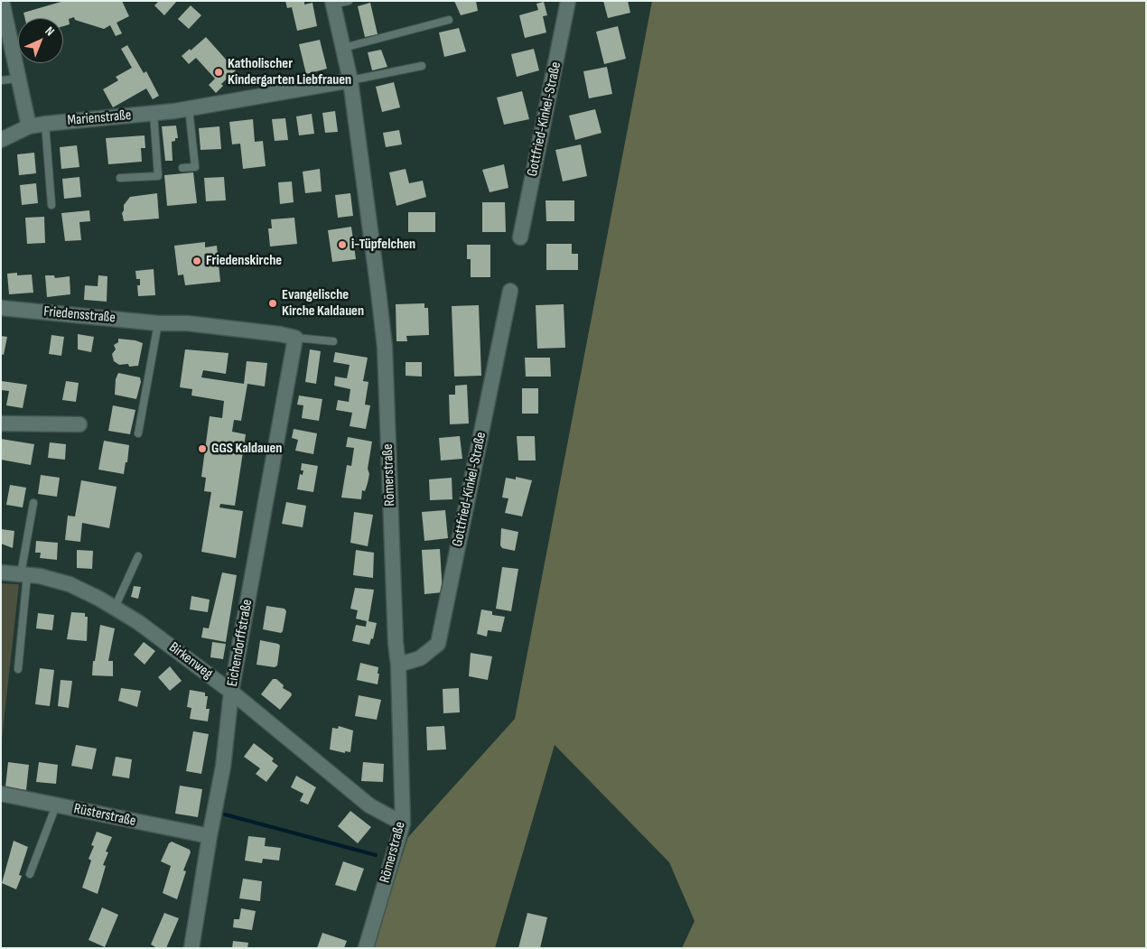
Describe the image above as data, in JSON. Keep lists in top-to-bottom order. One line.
{"streets":{"street":["Marienstraße","Gottfried-Kinkel-Straße","Friedensstraße","Römerstraße","Eichendorffstraße","Birkenweg","Rüsterstraße"]},"crossings":[["Marienstraße","Römerstraße"],["Gottfried-Kinkel-Straße","Römerstraße"],["Friedensstraße","Eichendorffstraße"],["Römerstraße","Birkenweg"],["Eichendorffstraße","Birkenweg"],["Eichendorffstraße","Rüsterstraße"]],"places":["Katholischer Kindergarten Liebfrauen","i-Tüpfelchen","Friedenskirche","Evangelische Kirche Kaldauen","GGS Kaldauen"],"north":"top right"}
